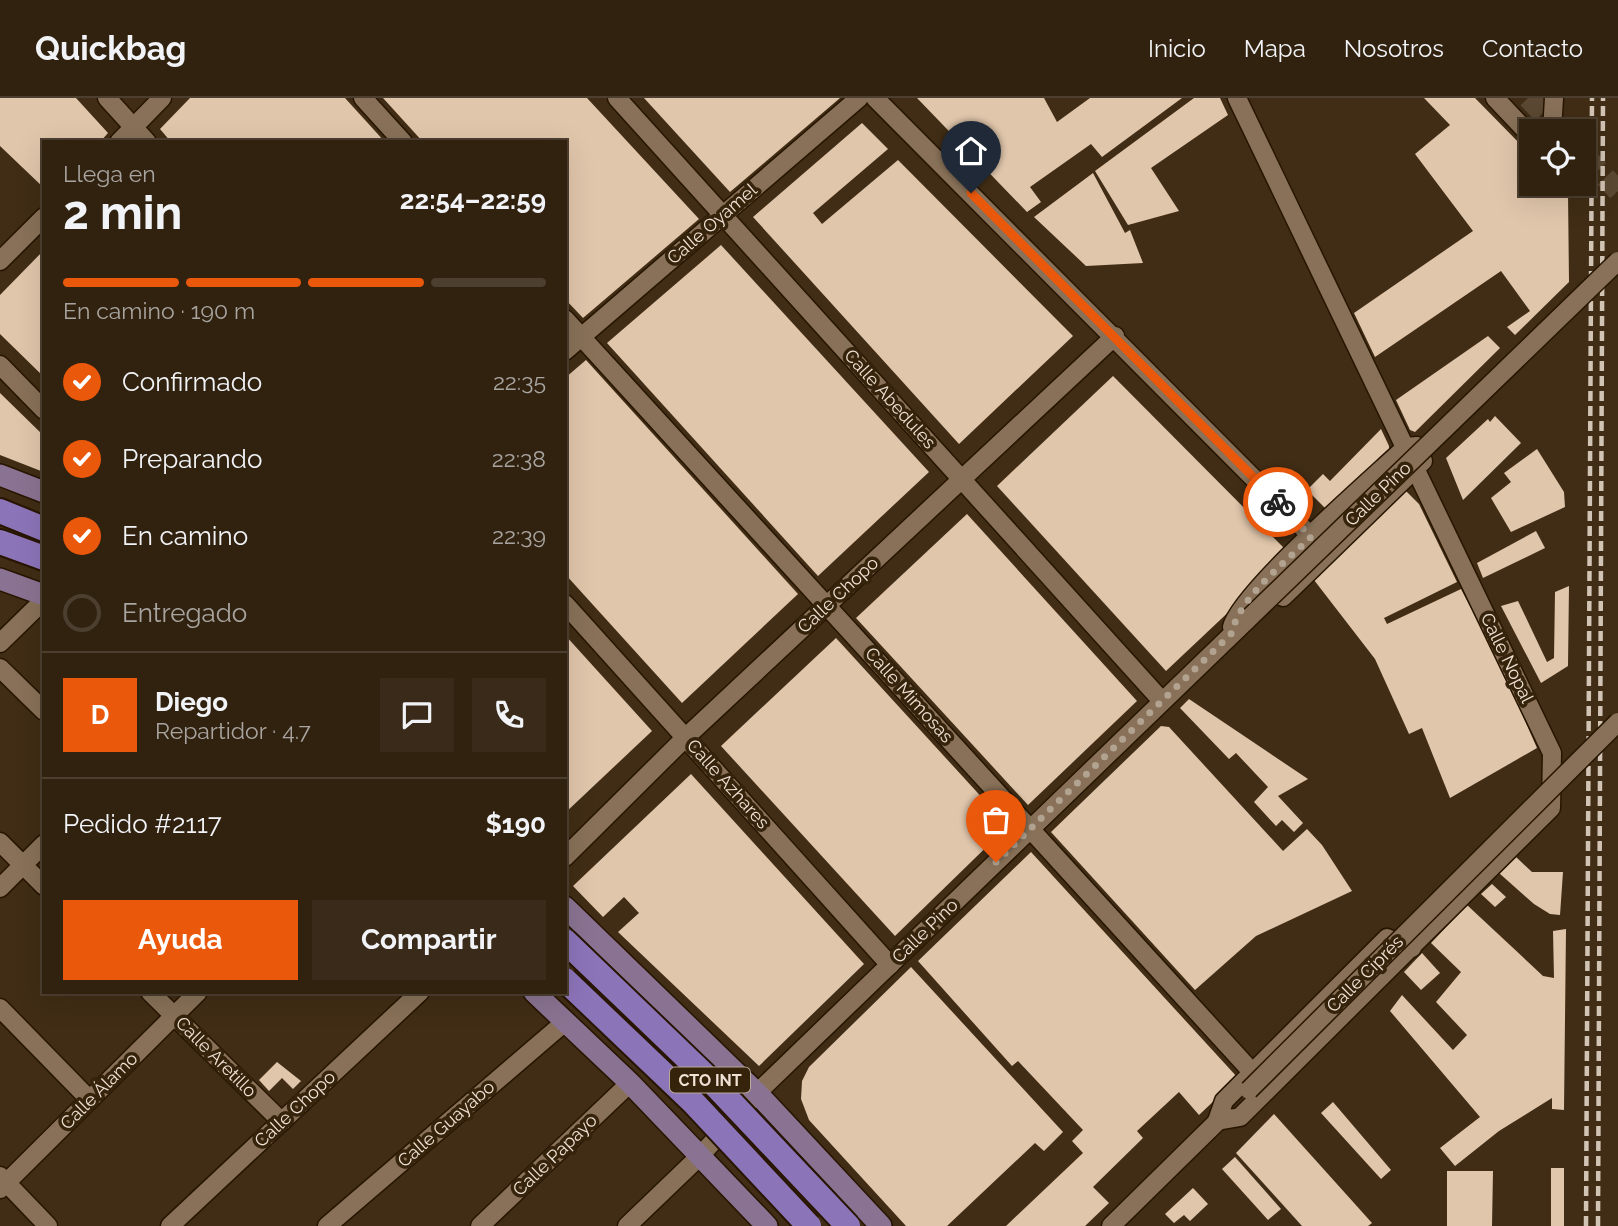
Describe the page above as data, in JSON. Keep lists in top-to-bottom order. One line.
{"streets":{"highway":["CTO INT"],"street":["Calle Oyamel","Calle Abedules","Calle Pino","Calle Chopo","Calle Nopal","Calle Mimosas","Calle Azhares","Calle Ciprés","Calle Aretillo","Calle Álamo","Calle Guayabo","Calle Papayo"]},"crossings":[["Calle Oyamel","Calle Abedules"],["Calle Oyamel","Calle Mimosas"],["Calle Abedules","Calle Pino"],["Calle Abedules","Calle Chopo"],["Calle Pino","Calle Mimosas"],["Calle Pino","Calle Azhares"],["Calle Pino","CTO INT"],["Calle Chopo","Calle Mimosas"],["Calle Chopo","Calle Azhares"],["Calle Chopo","Calle Aretillo"],["Calle Nopal","Calle Ciprés"],["Calle Mimosas","Calle Ciprés"],["Calle Aretillo","Calle Álamo"],["CTO INT","Calle Guayabo"],["CTO INT","Calle Papayo"]],"page":{"header":"Quickbag","nav":["Inicio","Mapa","Nosotros","Contacto"],"heading":["2 min","Llega en","22:54–22:59"],"panel":["Diego","Repartidor · 4.7","Pedido #2117","$190"],"bar":"En camino · 190 m","list":[["Confirmado","22:35"],["Preparando","22:38"],["En camino","22:39"],"Entregado"],"round":"D","buttons":["Ayuda","Compartir"]}}
